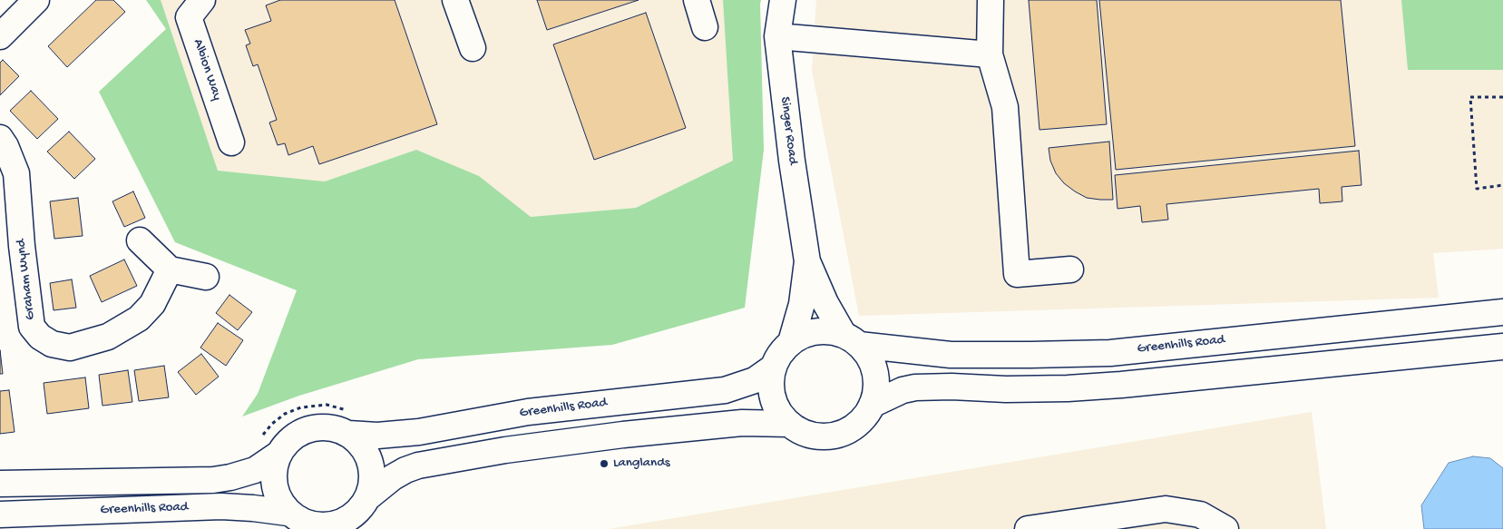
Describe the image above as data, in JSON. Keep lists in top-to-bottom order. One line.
{"streets":{"street":["Albion Way","Singer Road","Graham Wynd","Greenhills Road"]},"crossings":[["Singer Road","Greenhills Road"]],"places":["Langlands"]}
